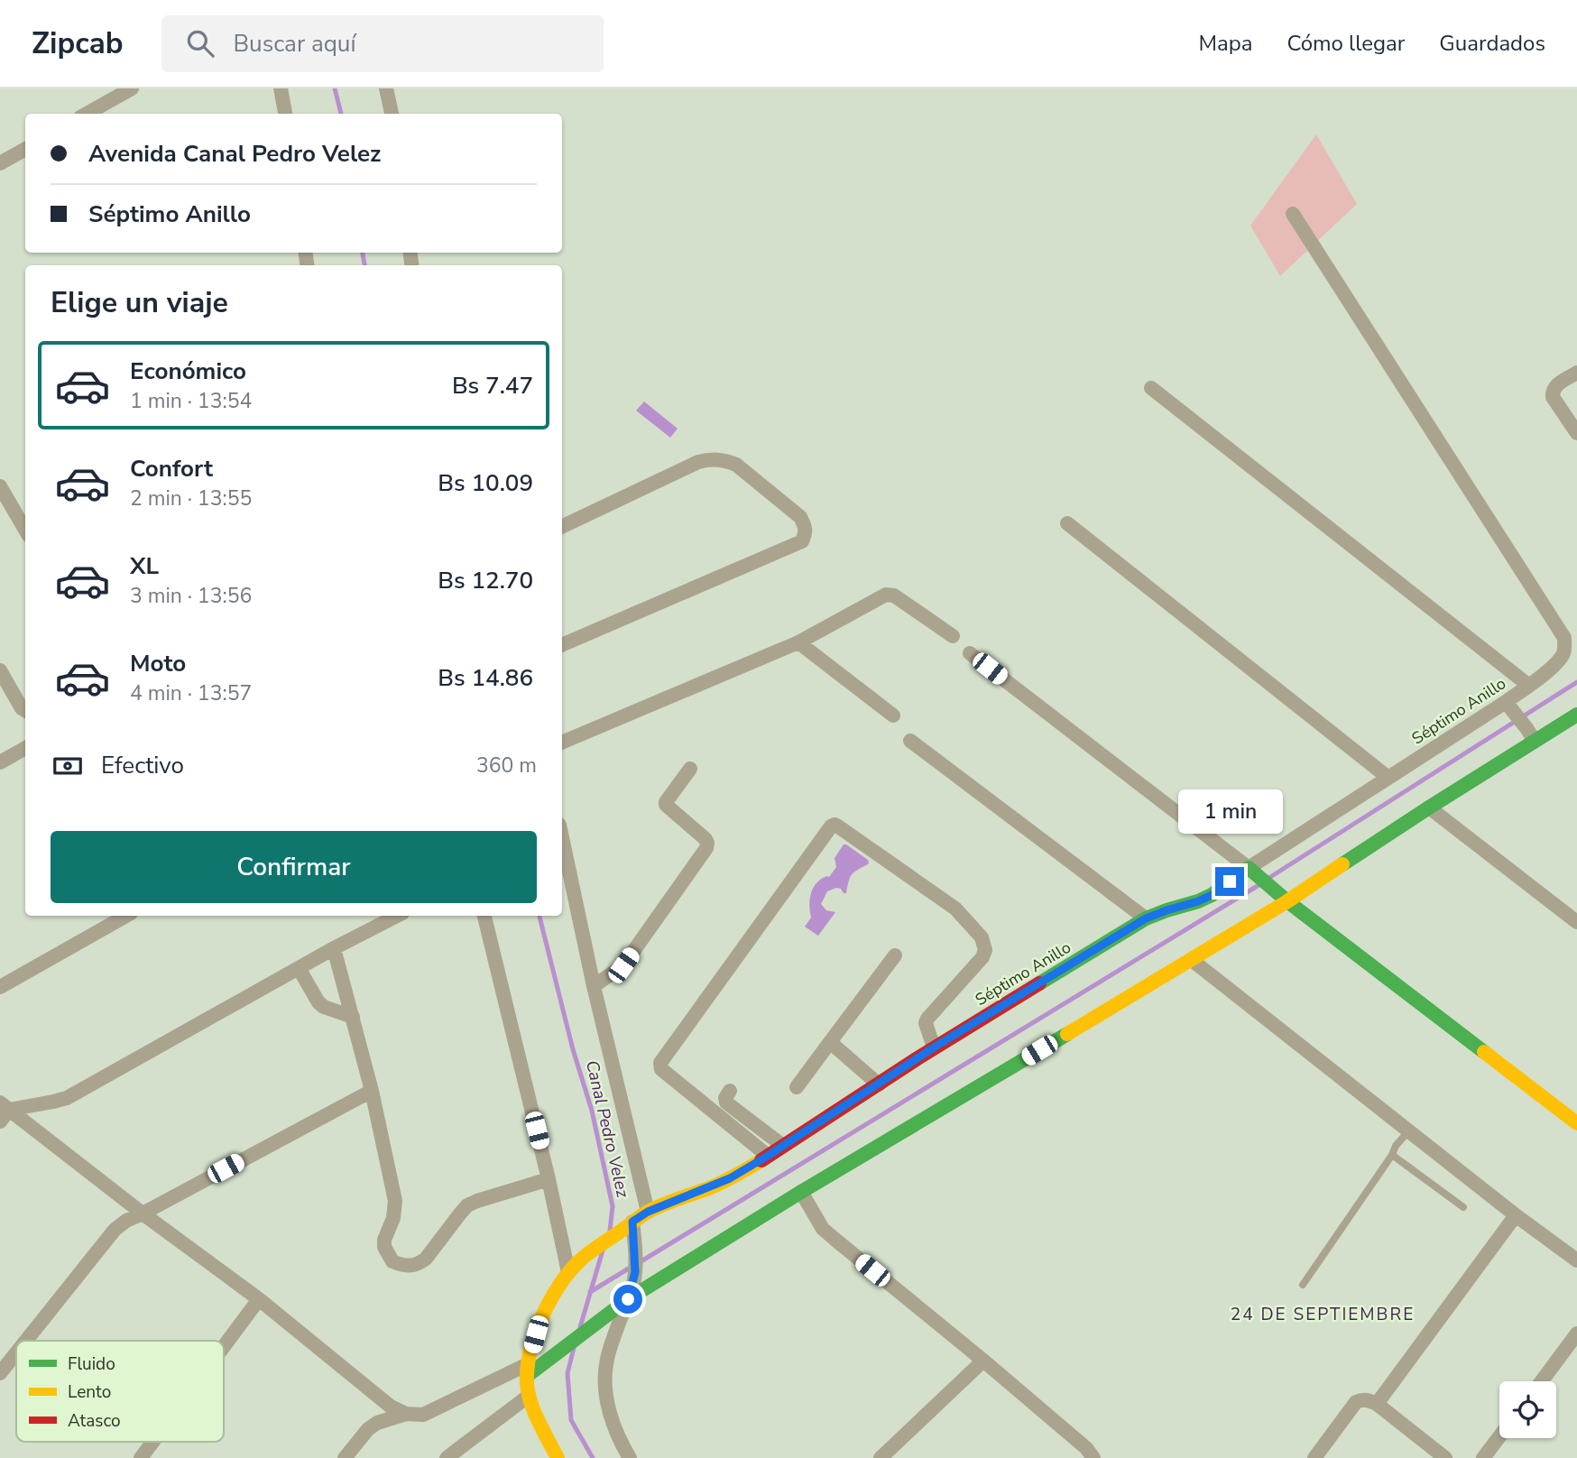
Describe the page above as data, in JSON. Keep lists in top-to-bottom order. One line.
{"streets":{"street":["Séptimo Anillo"]},"districts":["24 DE SEPTIEMBRE"],"water":["Canal Pedro Velez"],"legend":["Fluido","Lento","Atasco"],"page":{"header":"Zipcab","search":"Buscar aquí","nav":["Mapa","Cómo llegar","Guardados"],"banner":["Avenida Canal Pedro Velez","Séptimo Anillo"],"heading":"Elige un viaje","list":[{"name":"Económico","note":"1 min · 13:54","value":"Bs 7.47"},{"name":"Confort","note":"2 min · 13:55","value":"Bs 10.09"},{"name":"XL","note":"3 min · 13:56","value":"Bs 12.70"},{"name":"Moto","note":"4 min · 13:57","value":"Bs 14.86"}],"pay":["Efectivo","360 m"],"bubble":"1 min","buttons":"Confirmar"}}
